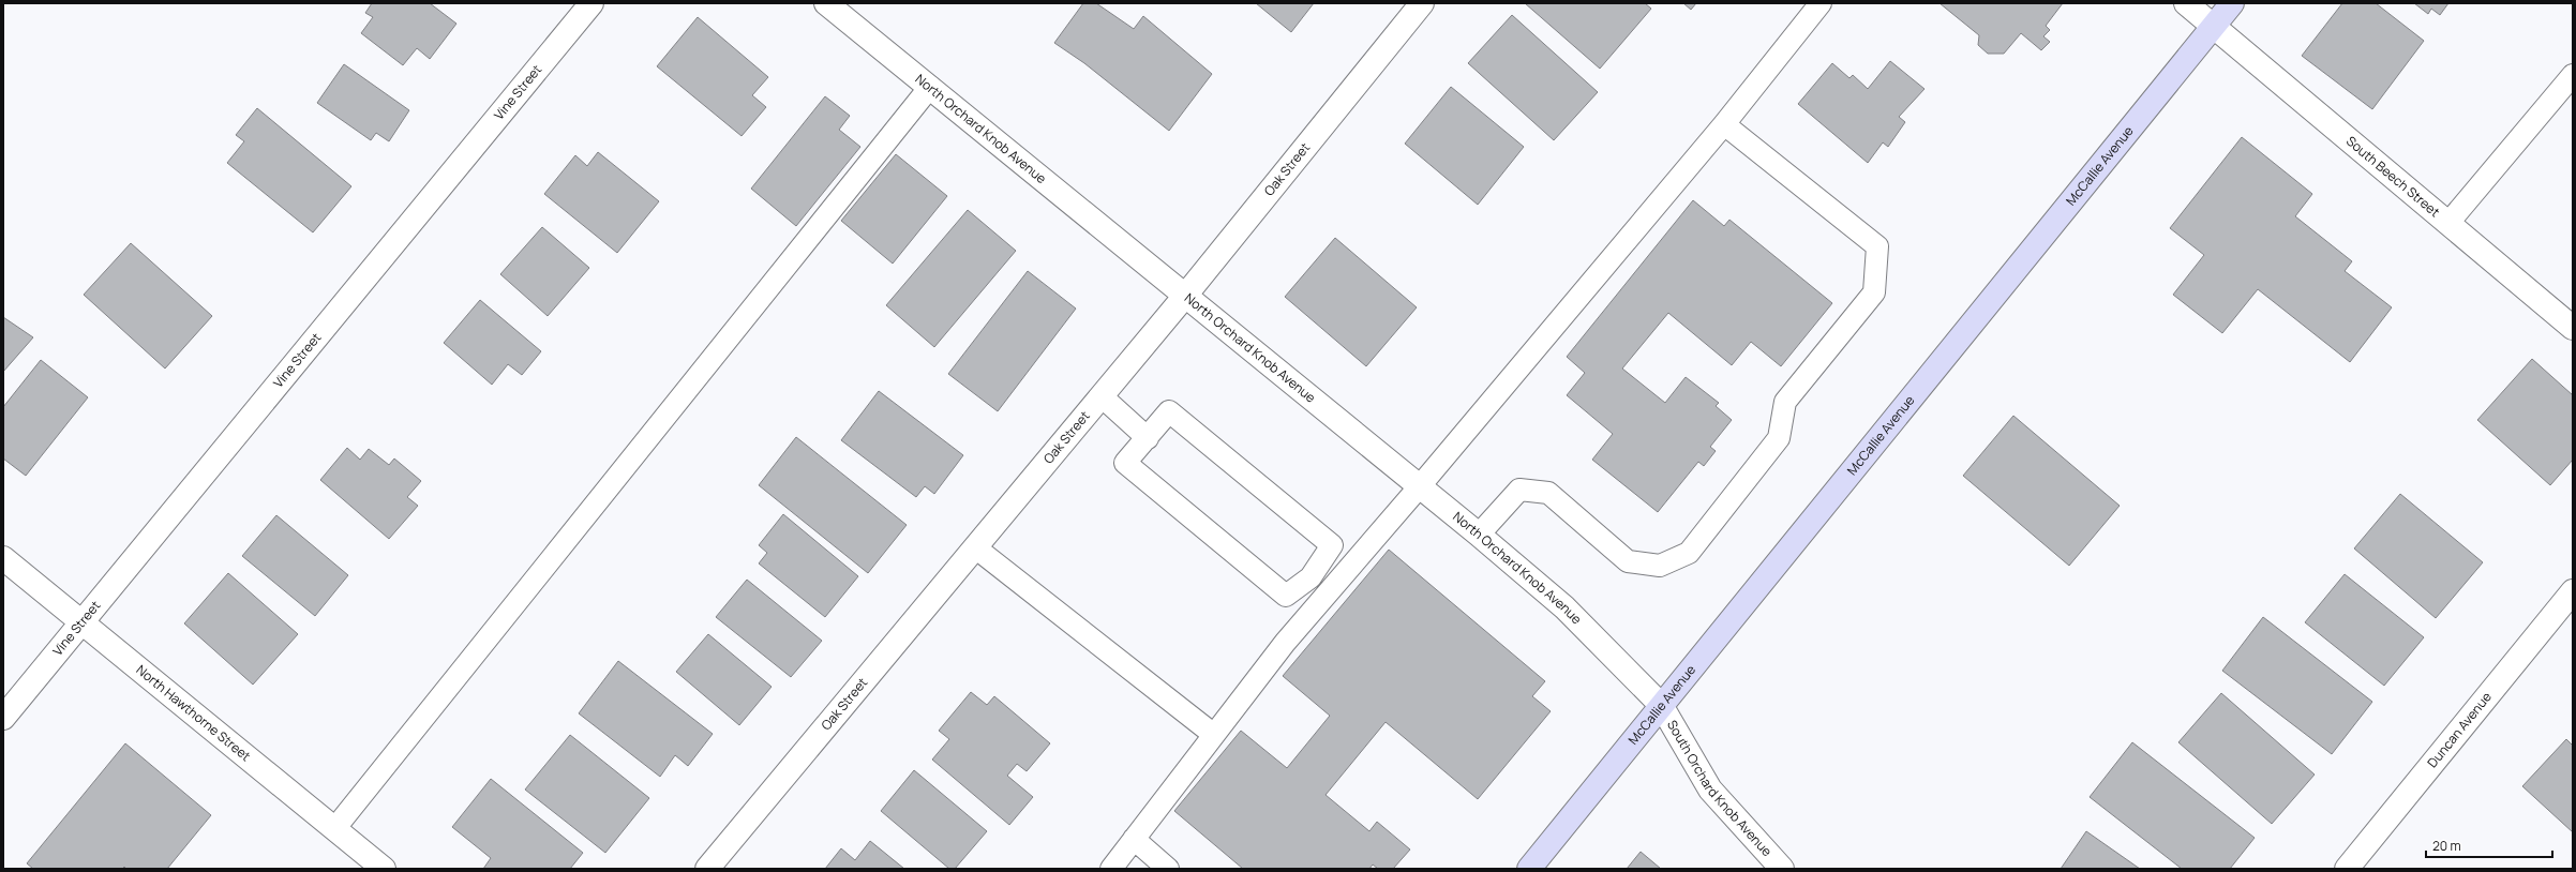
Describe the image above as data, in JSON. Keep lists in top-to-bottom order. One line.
{"streets":{"main road":["McCallie Avenue"],"street":["Vine Street","North Orchard Knob Avenue","Oak Street","South Beech Street","North Hawthorne Street","Duncan Avenue","South Orchard Knob Avenue"]},"crossings":[["Vine Street","North Hawthorne Street"],["North Orchard Knob Avenue","McCallie Avenue"],["North Orchard Knob Avenue","Oak Street"],["North Orchard Knob Avenue","South Orchard Knob Avenue"],["McCallie Avenue","South Beech Street"],["McCallie Avenue","South Orchard Knob Avenue"]],"scale_bar":"20 m"}
